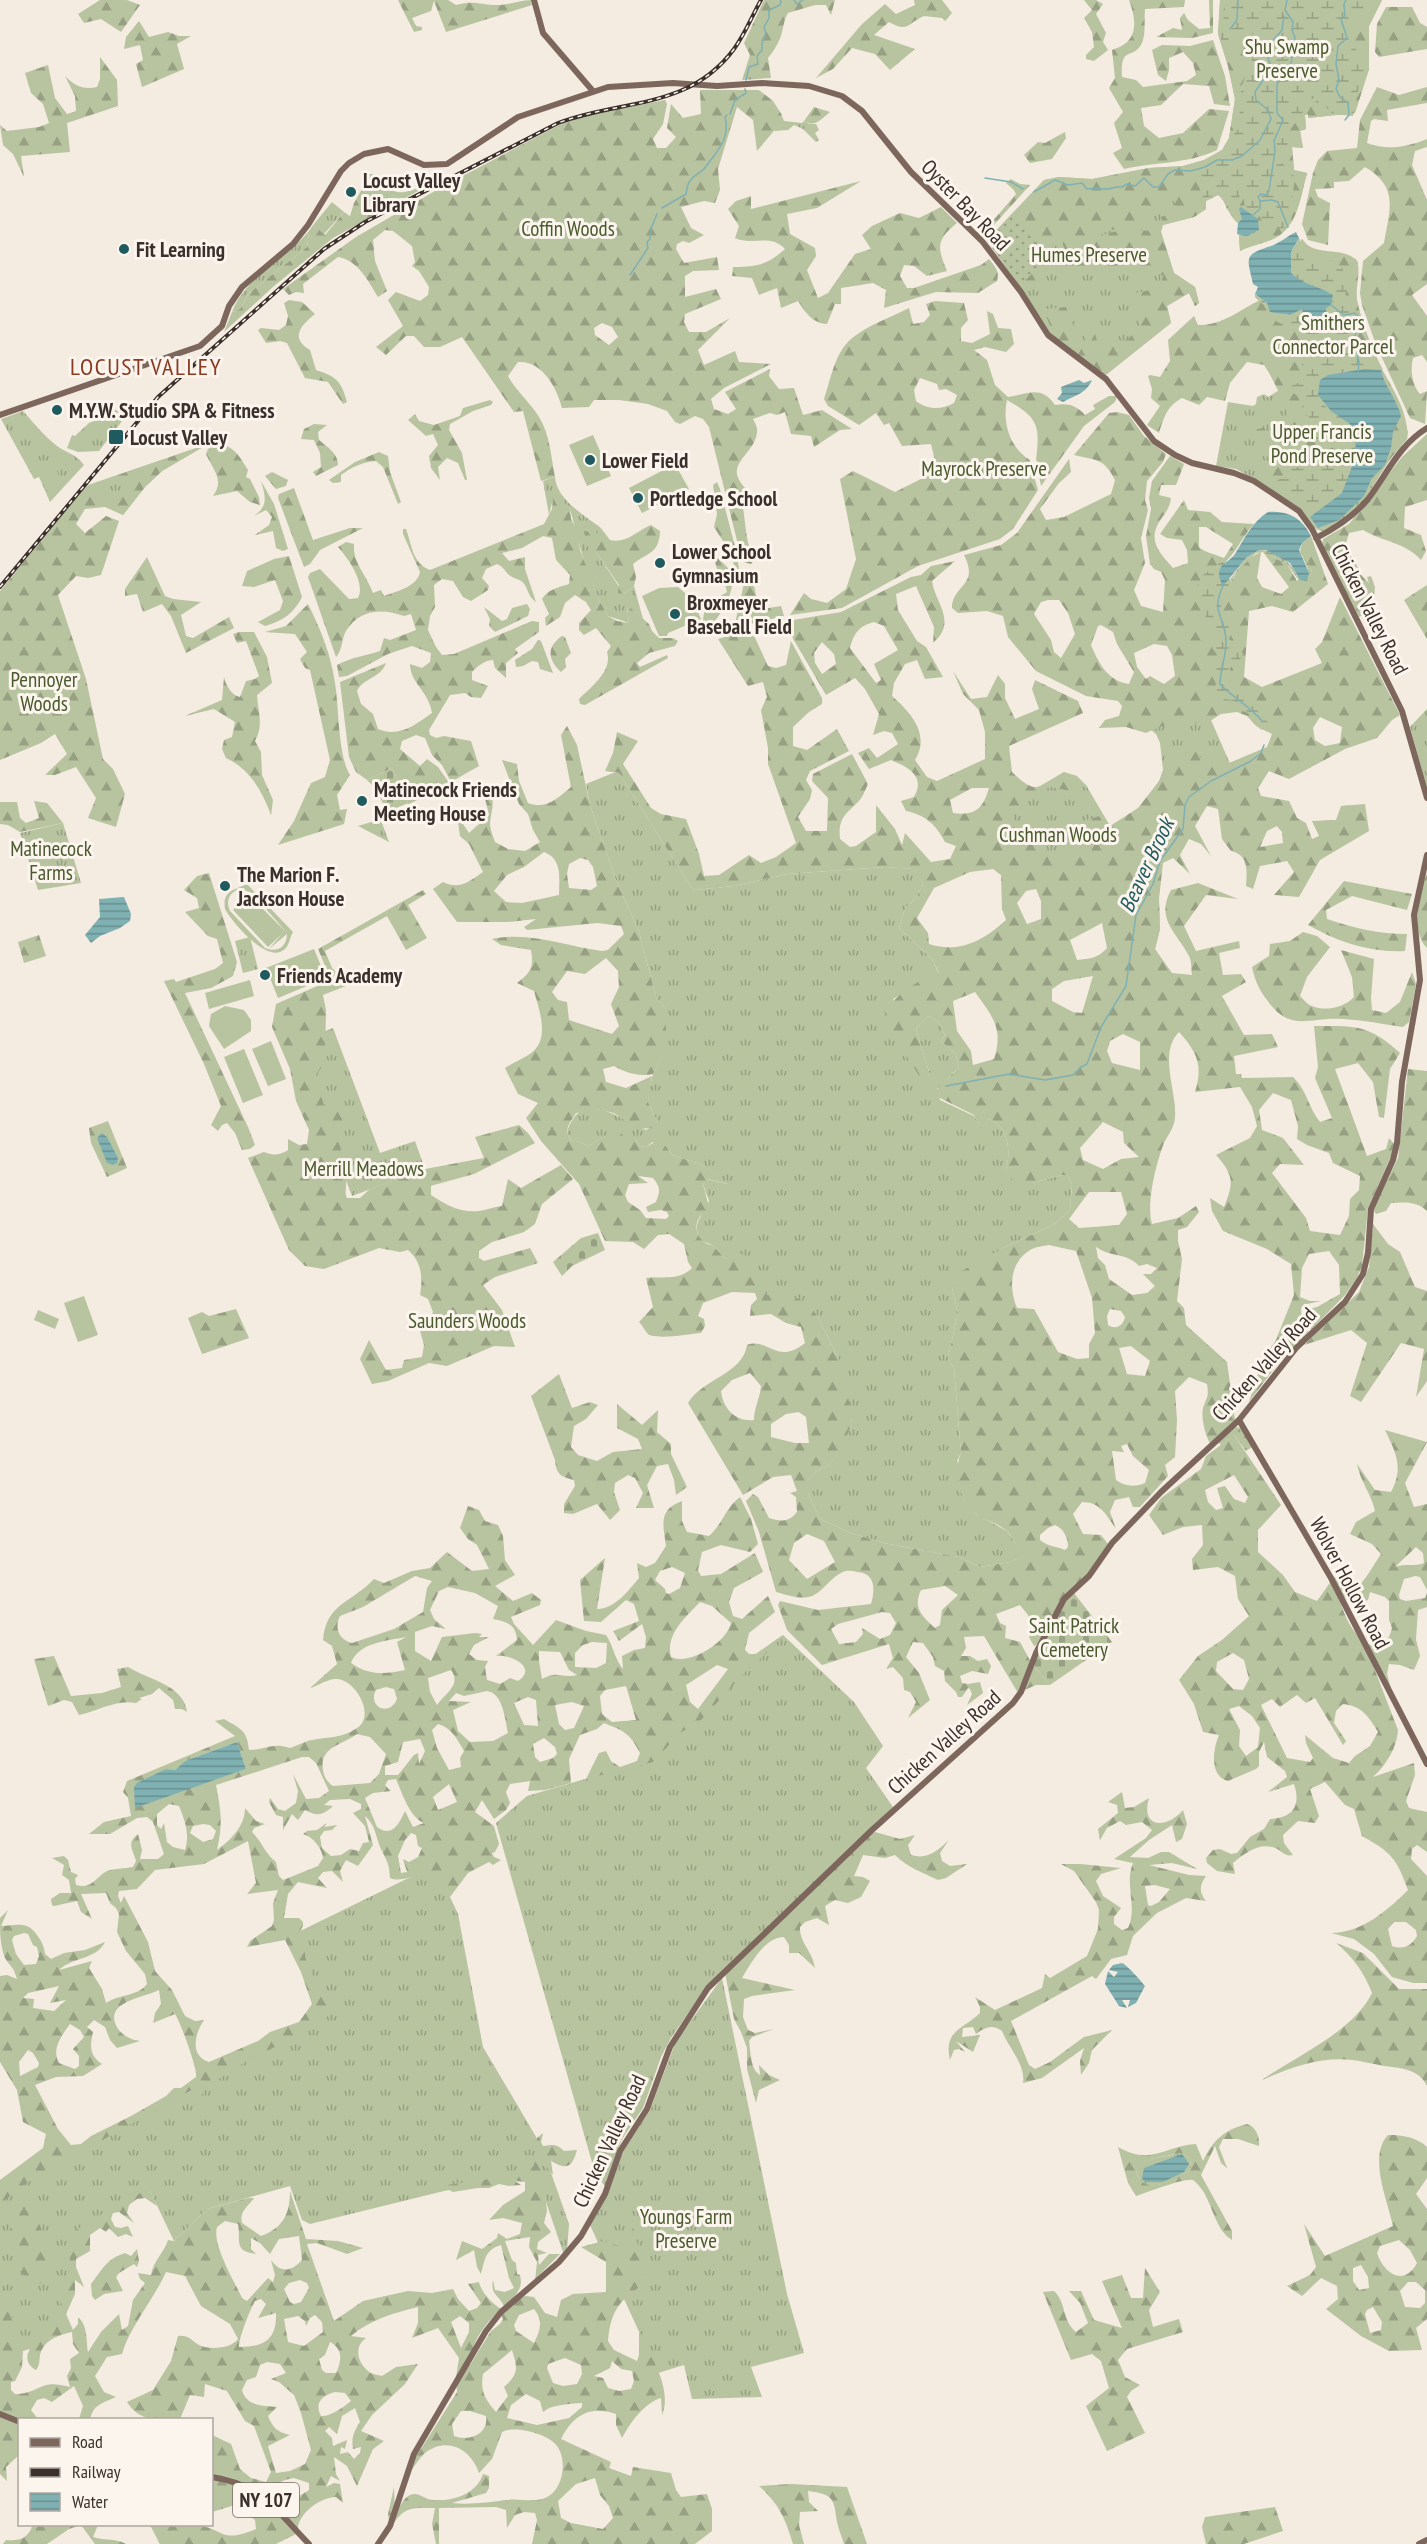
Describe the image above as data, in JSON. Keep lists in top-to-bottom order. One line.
{"streets":{"main road":["Oyster Bay Road","Chicken Valley Road","Wolver Hollow Road","NY 107"]},"crossings":[["Oyster Bay Road","Chicken Valley Road"],["Chicken Valley Road","Wolver Hollow Road"]],"districts":["LOCUST VALLEY"],"water":["Beaver Brook"],"parks":["Shu Swamp Preserve","Coffin Woods","Humes Preserve","Smithers Connector Parcel","Upper Francis Pond Preserve","Mayrock Preserve","Pennoyer Woods","Cushman Woods","Matinecock Farms","Merrill Meadows","Saunders Woods","Saint Patrick Cemetery","Youngs Farm Preserve"],"places":{"other":["Locust Valley Library","Fit Learning","M.Y.W. Studio SPA & Fitness","Lower Field","Portledge School","Lower School Gymnasium","Broxmeyer Baseball Field","Matinecock Friends Meeting House","The Marion F. Jackson House","Friends Academy"],"transit":["Locust Valley"]},"legend":["Road","Railway","Water"]}
